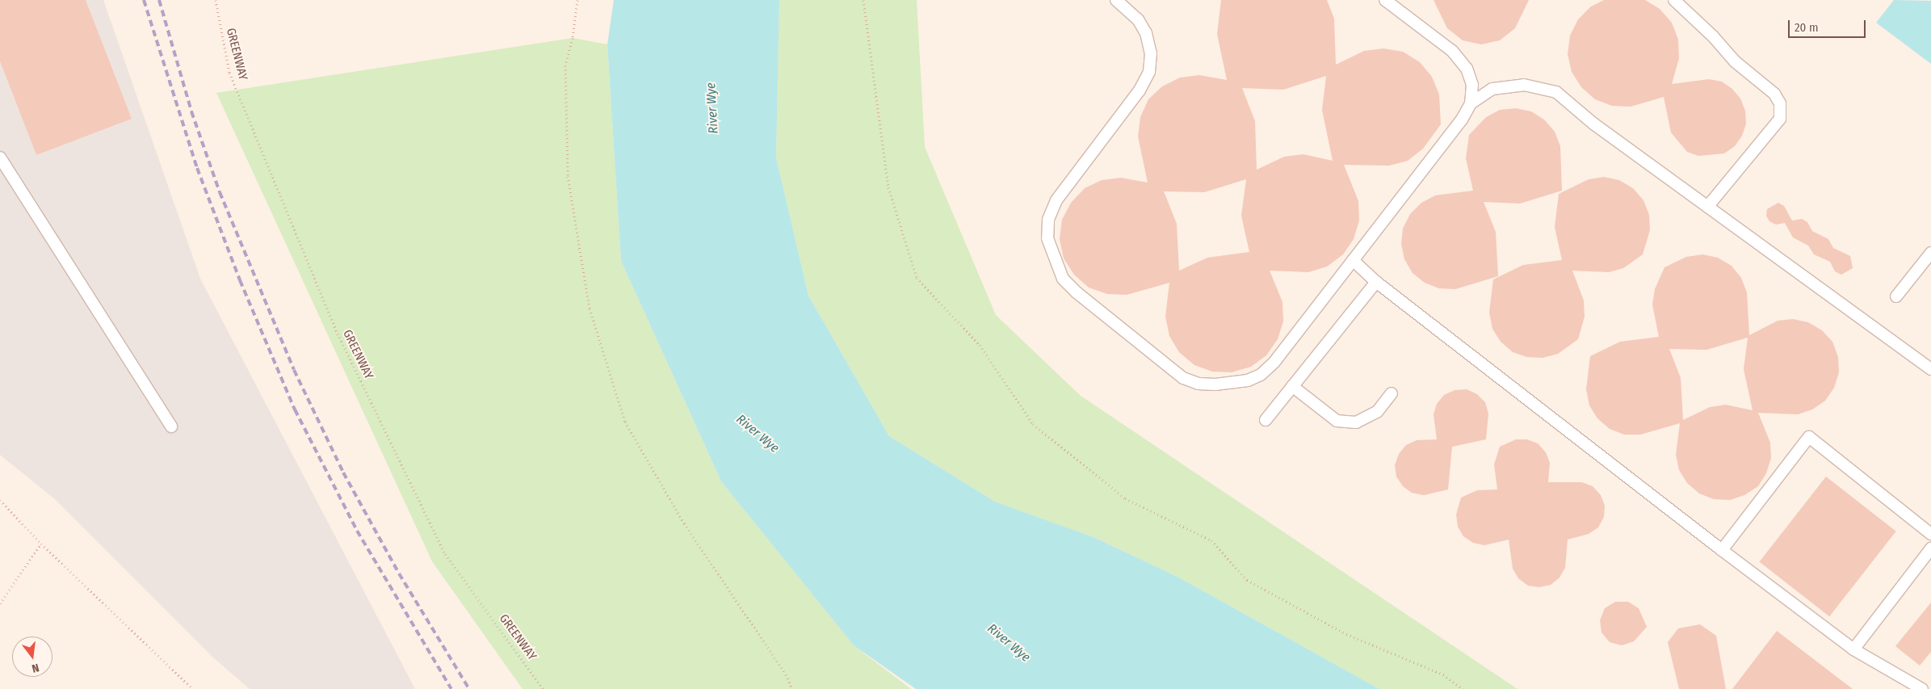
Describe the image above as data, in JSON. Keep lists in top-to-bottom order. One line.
{"streets":{"path":["GREENWAY"]},"water":["River Wye"],"scale_bar":"20 m","north":"bottom"}
